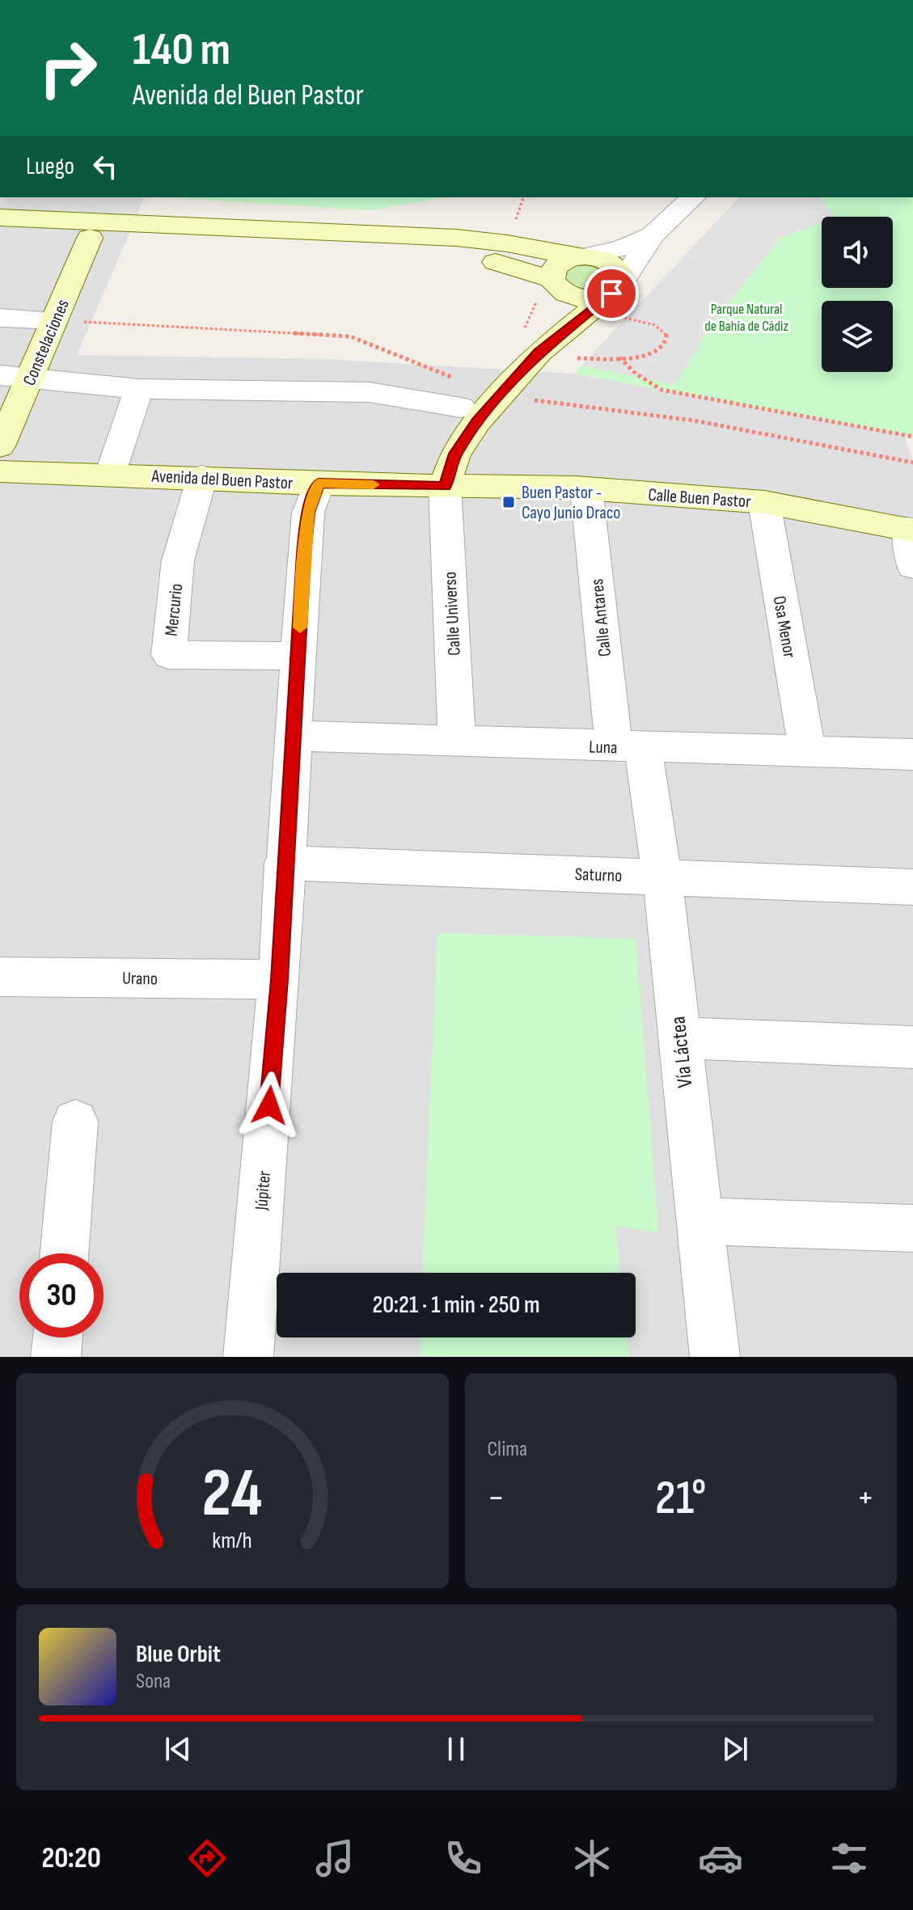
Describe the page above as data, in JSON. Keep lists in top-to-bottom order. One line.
{"streets":{"street":["Constelaciones","Avenida del Buen Pastor","Calle Buen Pastor","Mercurio","Calle Universo","Calle Antares","Osa Menor","Luna","Saturno","Urano","Vía Láctea","Júpiter"]},"crossings":[["Avenida del Buen Pastor","Calle Buen Pastor"],["Avenida del Buen Pastor","Mercurio"],["Avenida del Buen Pastor","Calle Universo"],["Avenida del Buen Pastor","Júpiter"],["Calle Buen Pastor","Calle Universo"],["Calle Buen Pastor","Calle Antares"],["Calle Buen Pastor","Osa Menor"],["Mercurio","Júpiter"],["Calle Universo","Luna"],["Calle Antares","Luna"],["Calle Antares","Vía Láctea"],["Osa Menor","Luna"],["Luna","Vía Láctea"],["Luna","Júpiter"],["Saturno","Vía Láctea"],["Saturno","Júpiter"],["Urano","Júpiter"]],"parks":["Parque Natural de Bahía de Cádiz"],"places":{"transit":["Buen Pastor - Cayo Junio Draco"]},"page":{"turn":["140 m","Avenida del Buen Pastor"],"then":"Luego","limit":"30","trip":"20:21 · 1 min · 250 m","tile":"Clima","heat":["−","21°","+"],"song":["Blue Orbit","Sona"],"tabs":"20:20","gauge":["24","km/h"]}}
